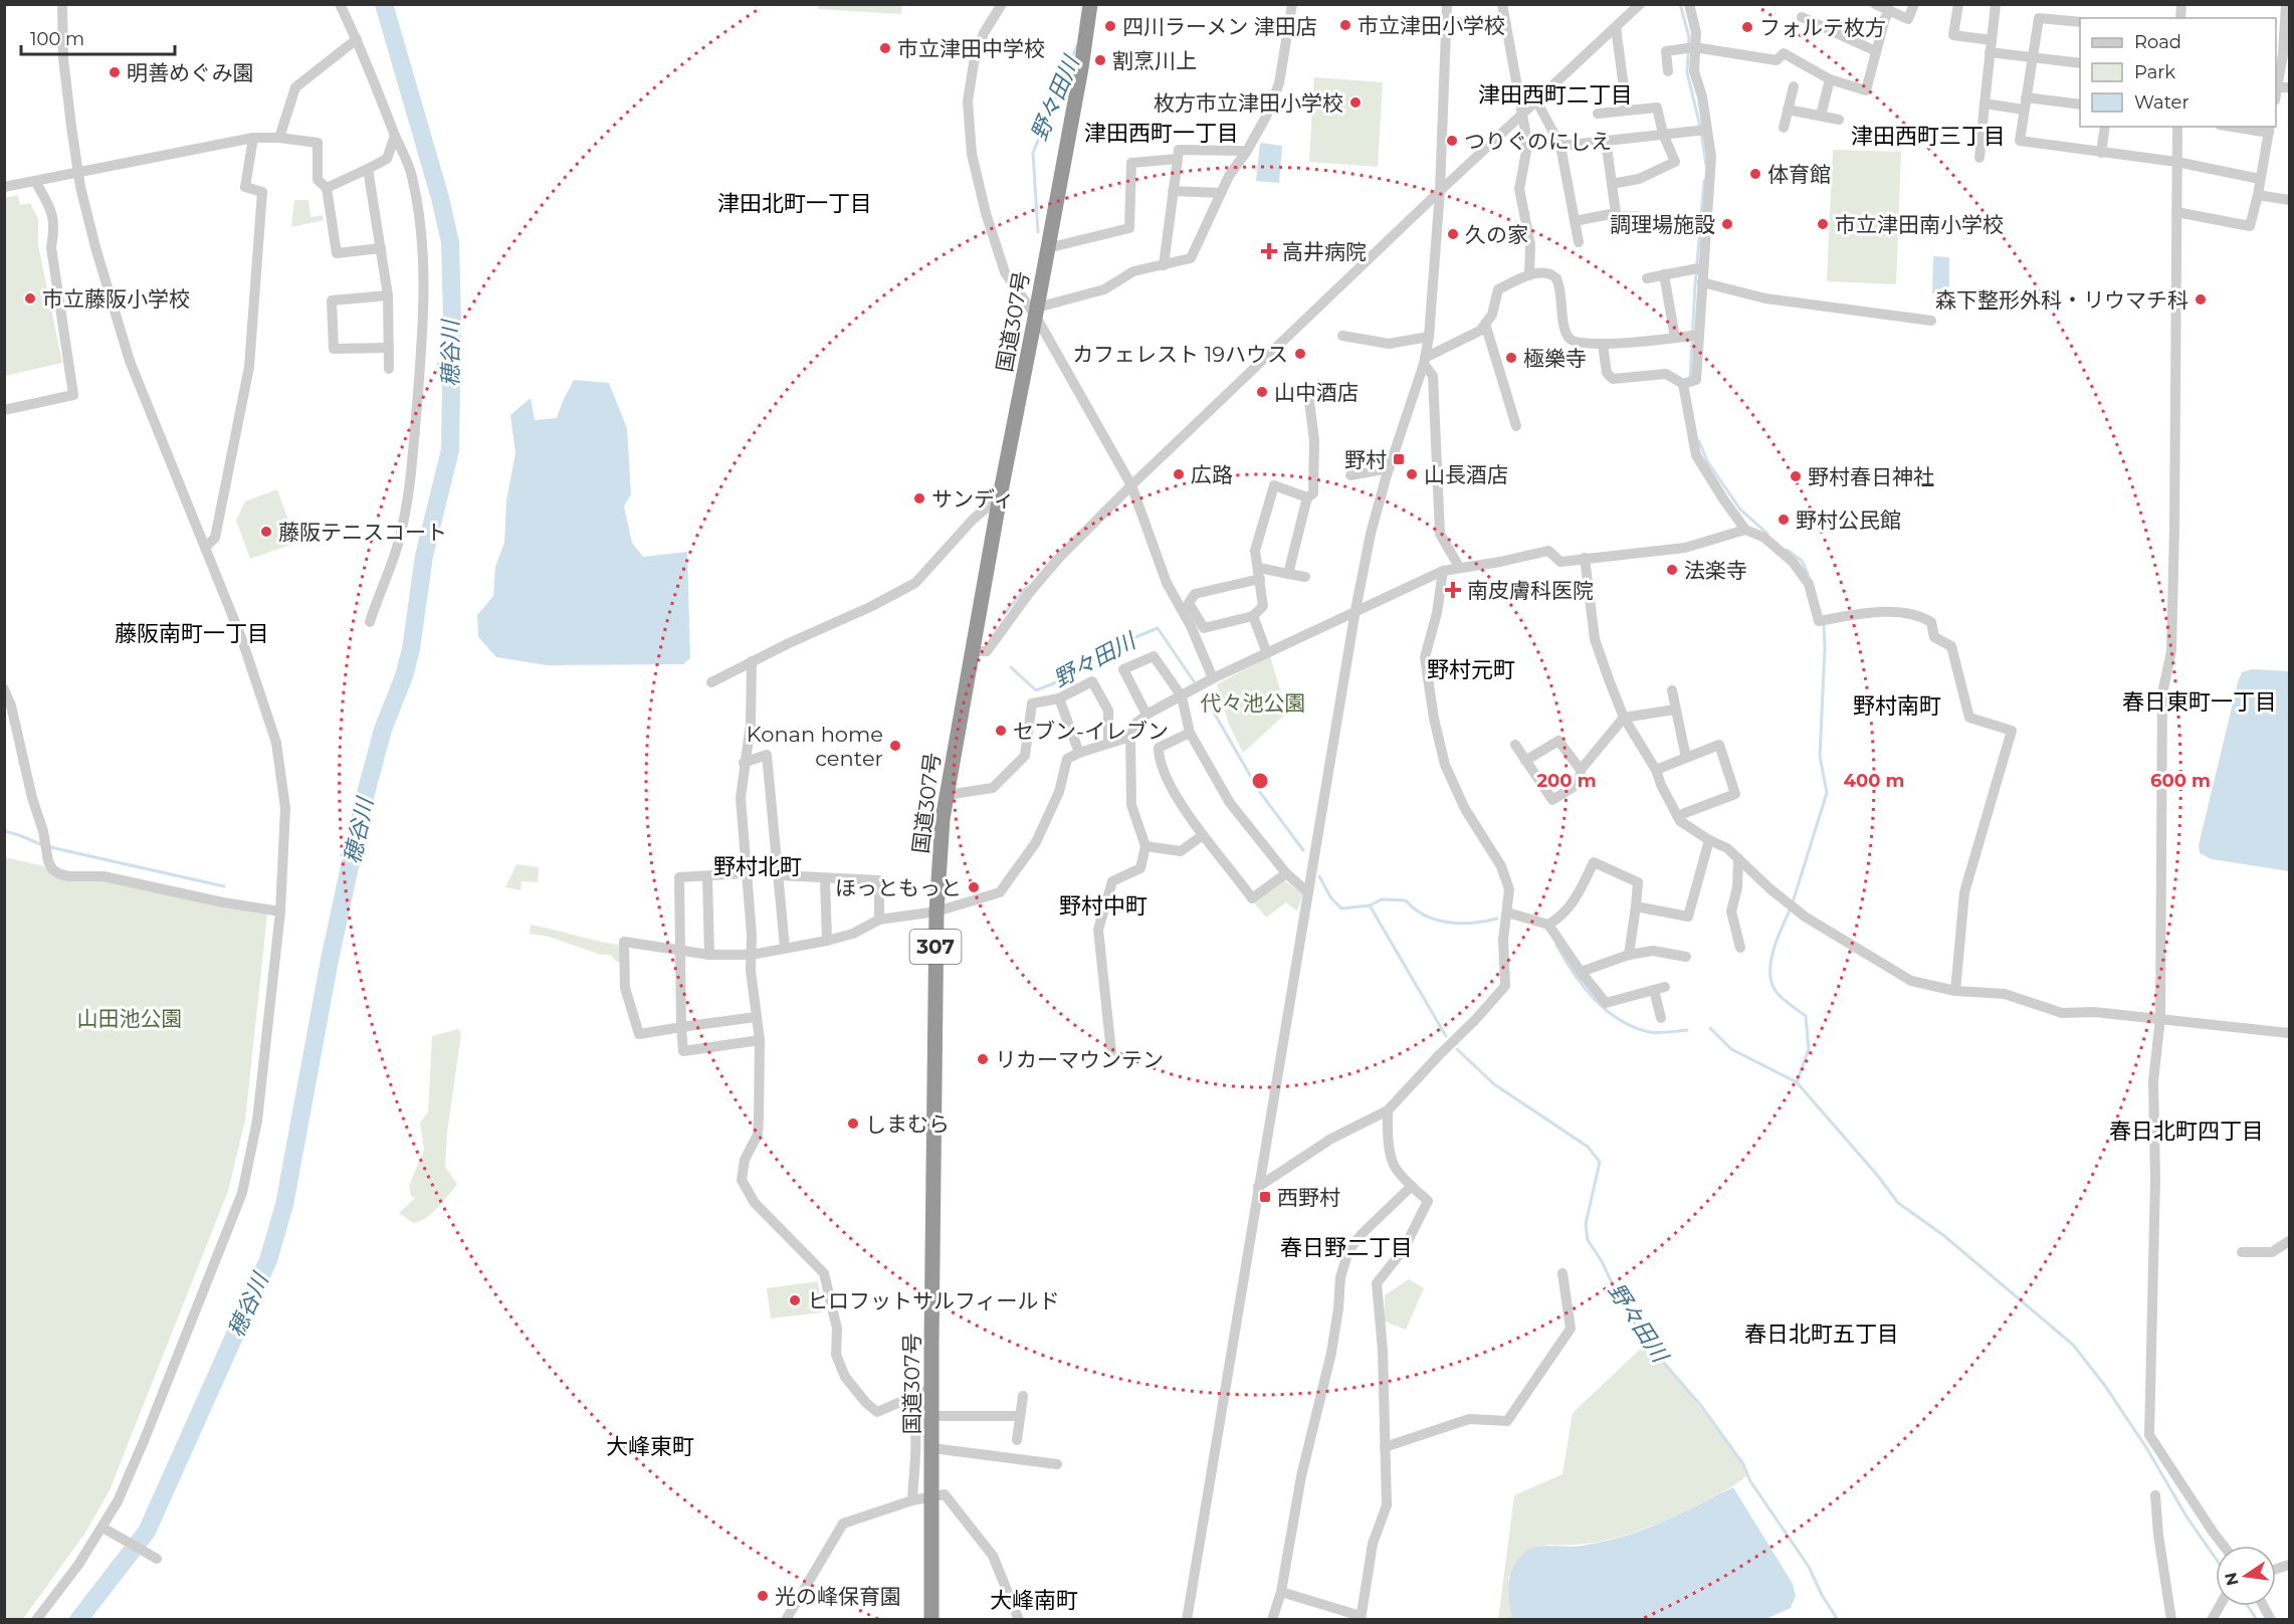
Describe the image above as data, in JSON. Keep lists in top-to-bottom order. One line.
{"streets":{"highway":["国道307号","307"]},"districts":["津田西町二丁目","津田西町一丁目","津田西町三丁目","津田北町一丁目","藤阪南町一丁目","野村元町","春日東町一丁目","野村南町","野村北町","野村中町","春日北町四丁目","春日野二丁目","春日北町五丁目","大峰東町","大峰南町"],"water":["野々田川","穂谷川"],"parks":["代々池公園","山田池公園"],"places":{"other":["市立津田小学校","四川ラーメン 津田店","フォルテ枚方","市立津田中学校","割烹川上","明善めぐみ園","枚方市立津田小学校","つりぐのにしえ","体育館","調理場施設","市立津田南小学校","久の家","市立藤阪小学校","森下整形外科・リウマチ科","カフェレスト 19ハウス","極樂寺","山中酒店","広路","山長酒店","野村春日神社","サンディ","野村公民館","藤阪テニスコート","法楽寺","セブン-イレブン","Konan home center","ほっともっと","リカーマウンテン","しまむら","ヒロフットサルフィールド","光の峰保育園"],"health":["高井病院","南皮膚科医院"],"transit":["野村","西野村"]},"legend":["Road","Park","Water"],"scale_bar":"100 m","north":"left","rings":["200 m","400 m","600 m"]}
